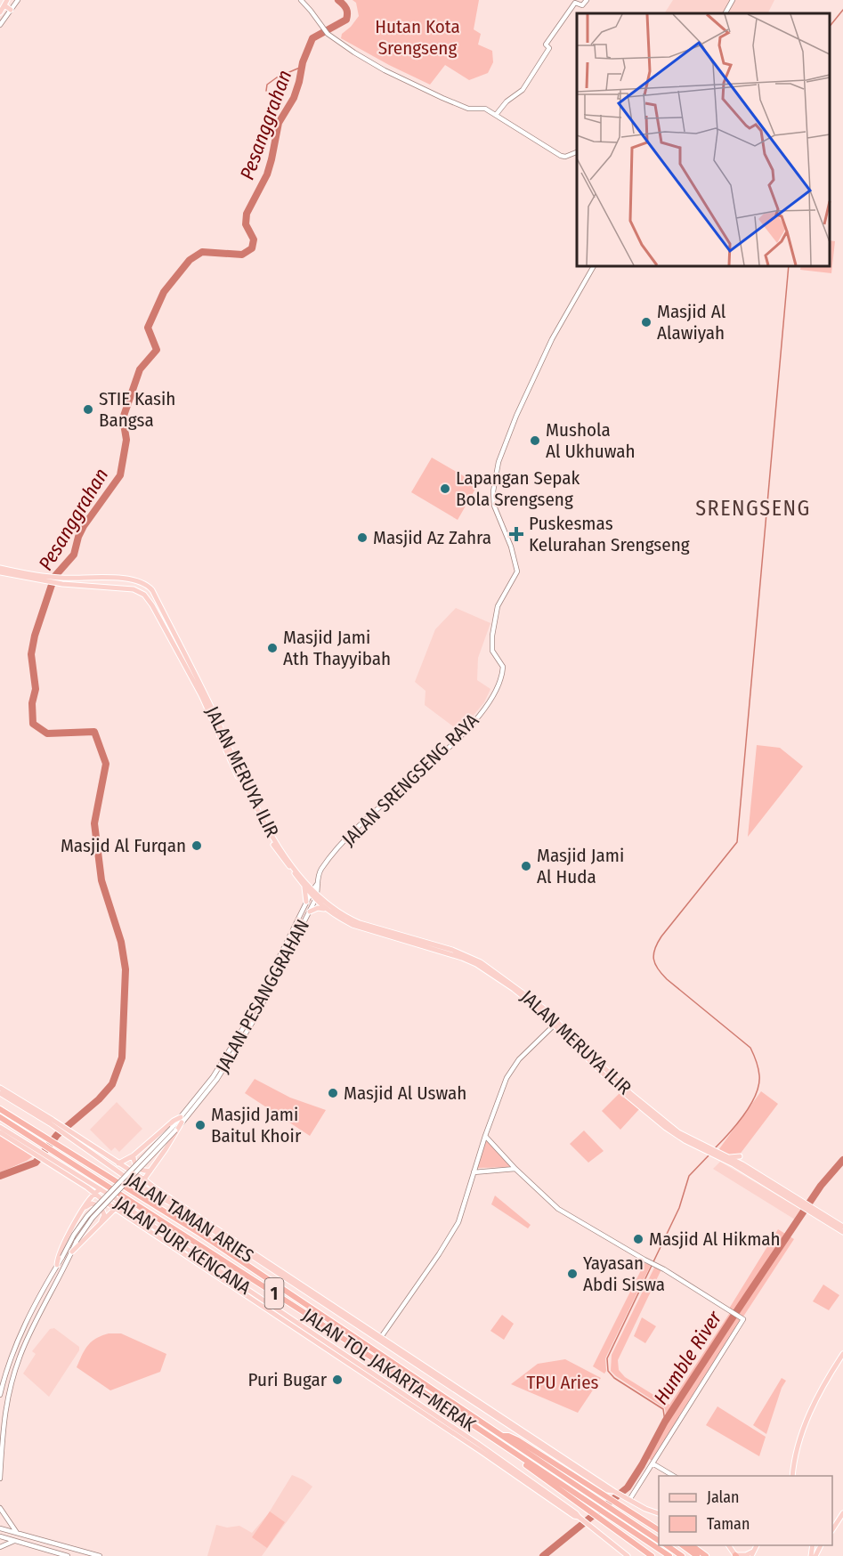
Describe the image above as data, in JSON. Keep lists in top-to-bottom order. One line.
{"streets":{"highway":["1","JALAN TOL JAKARTA–MERAK"],"main road":["JALAN MERUYA ILIR","JALAN SRENGSENG RAYA","JALAN PESANGGRAHAN","JALAN TAMAN ARIES","JALAN PURI KENCANA"]},"crossings":[["JALAN MERUYA ILIR","JALAN SRENGSENG RAYA"],["JALAN MERUYA ILIR","JALAN PESANGGRAHAN"],["JALAN SRENGSENG RAYA","JALAN PESANGGRAHAN"]],"districts":["SRENGSENG"],"water":["Pesanggrahan","Humble River"],"parks":["Hutan Kota Srengseng","TPU Aries"],"places":{"other":["Masjid Al Alawiyah","STIE Kasih Bangsa","Mushola Al Ukhuwah","Lapangan Sepak Bola Srengseng","Masjid Az Zahra","Masjid Jami Ath Thayyibah","Masjid Al Furqan","Masjid Jami Al Huda","Masjid Al Uswah","Masjid Jami Baitul Khoir","Masjid Al Hikmah","Yayasan Abdi Siswa","Puri Bugar"],"health":["Puskesmas Kelurahan Srengseng"]},"legend":["Jalan","Taman"]}
